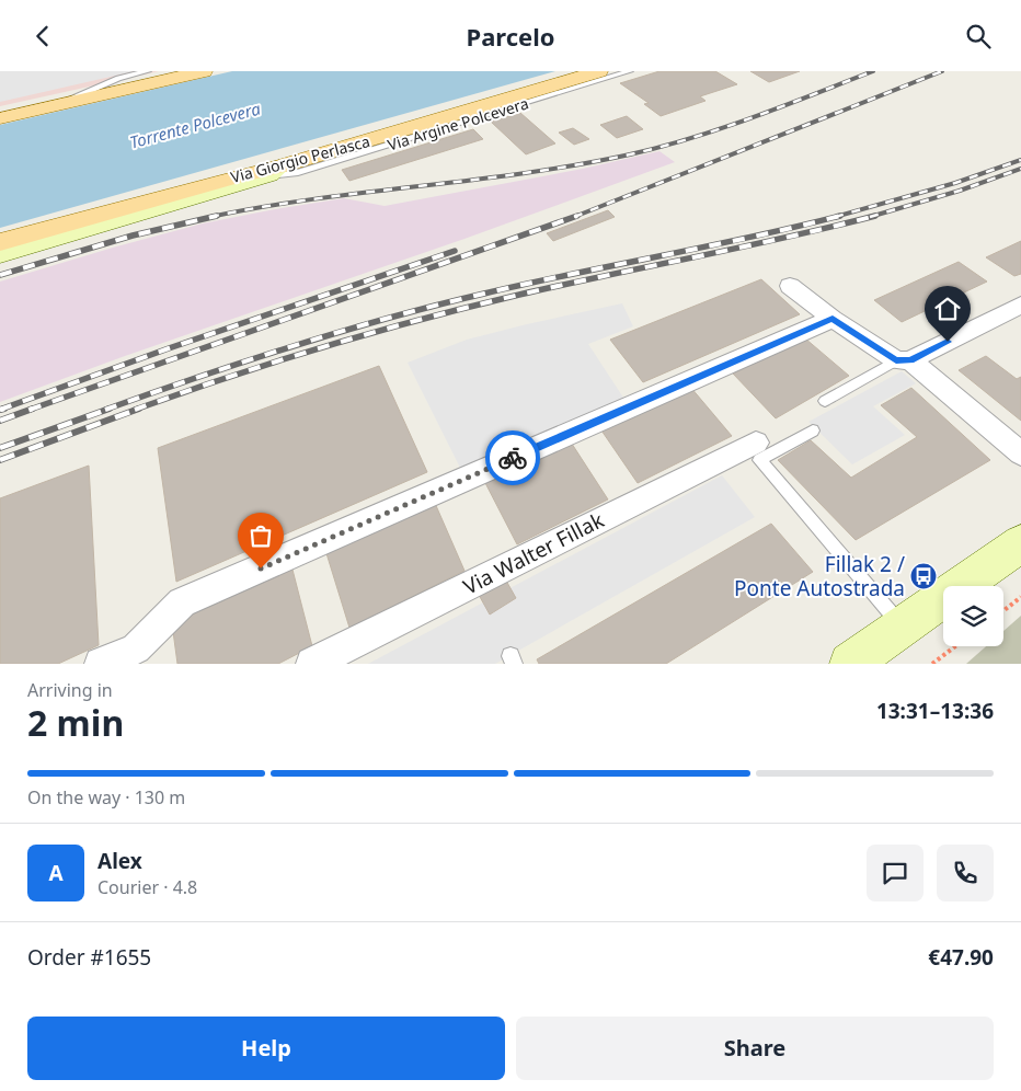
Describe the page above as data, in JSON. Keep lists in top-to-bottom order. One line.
{"streets":{"main road":["Via Argine Polcevera","Via Giorgio Perlasca"],"street":["Via Walter Fillak"]},"crossings":[["Via Argine Polcevera","Via Giorgio Perlasca"]],"water":["Torrente Polcevera"],"places":{"bus stop":["Fillak 2 / Ponte Autostrada"]},"page":{"header":"Parcelo","heading":["2 min","Arriving in","13:31–13:36"],"panel":["Alex","Courier · 4.8","Order #1655","€47.90"],"bar":"On the way · 130 m","round":"A","buttons":["Help","Share"]}}
